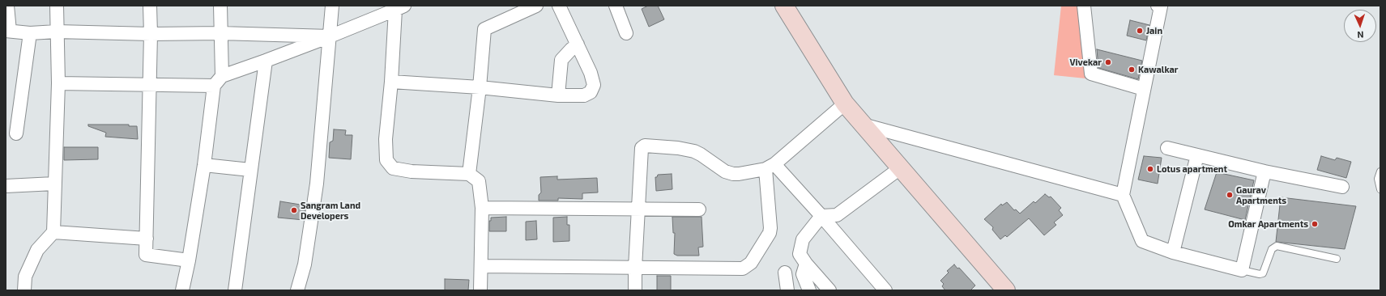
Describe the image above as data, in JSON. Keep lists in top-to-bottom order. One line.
{"places":["Jain","Vivekar","Kawalkar","Lotus apartment","Gaurav Apartments","Sangram Land Developers","Omkar Apartments"],"north":"bottom"}
